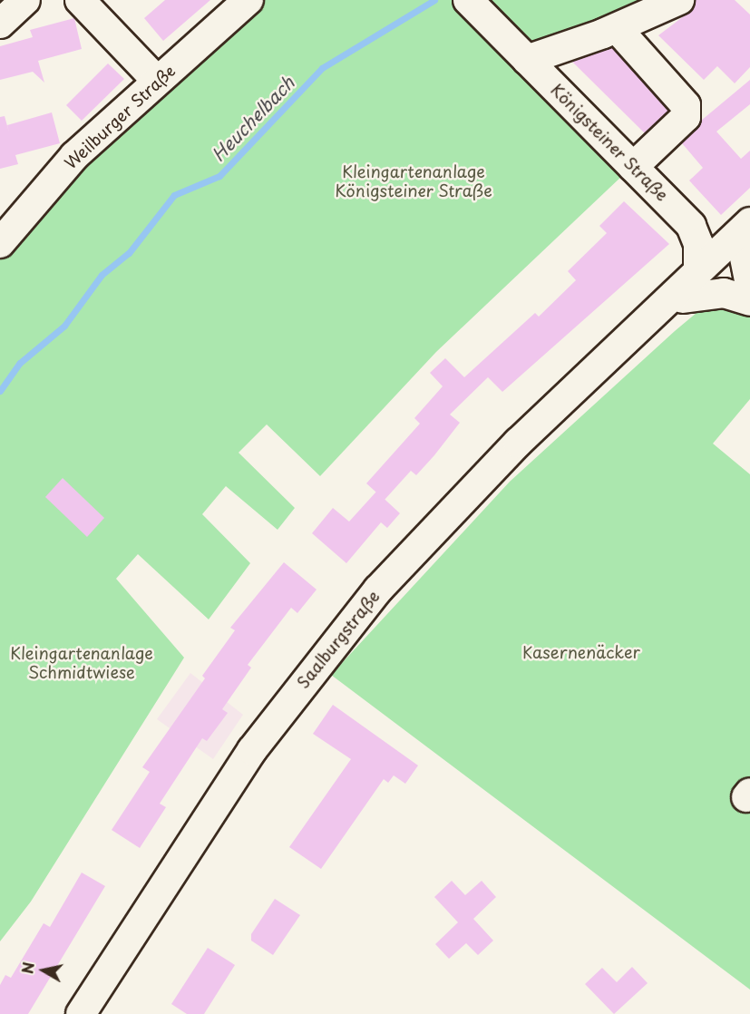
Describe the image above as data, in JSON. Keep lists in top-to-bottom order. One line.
{"streets":{"street":["Weilburger Straße","Königsteiner Straße","Saalburgstraße"]},"crossings":[["Königsteiner Straße","Saalburgstraße"]],"water":["Heuchelbach"],"parks":["Kleingartenanlage Königsteiner Straße","Kasernenäcker","Kleingartenanlage Schmidtwiese"],"north":"left"}
